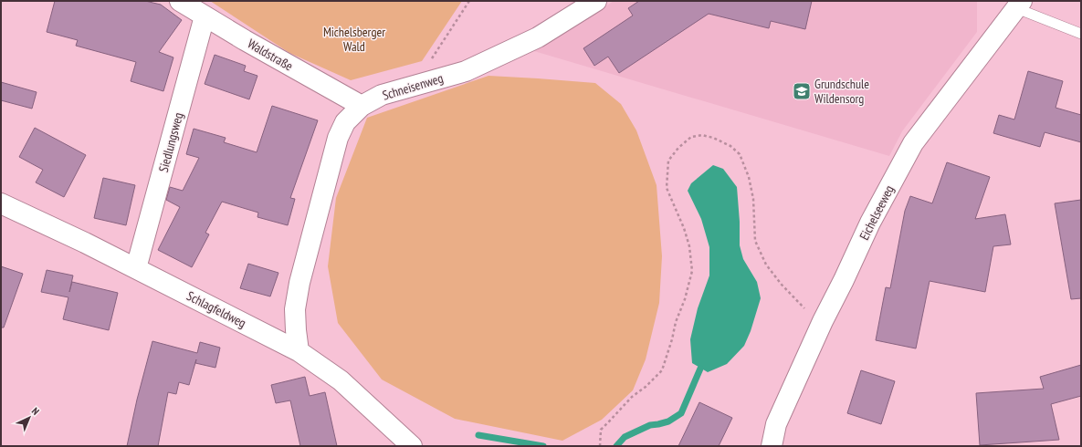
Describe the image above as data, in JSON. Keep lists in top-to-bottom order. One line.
{"streets":{"street":["Waldstraße","Schneisenweg","Siedlungsweg","Eichelseeweg","Schlagfeldweg"]},"crossings":[["Waldstraße","Schneisenweg"],["Waldstraße","Siedlungsweg"],["Schneisenweg","Schlagfeldweg"],["Siedlungsweg","Schlagfeldweg"]],"parks":["Michelsberger Wald"],"places":{"school or university":["Grundschule Wildensorg"]},"north":"top right"}
